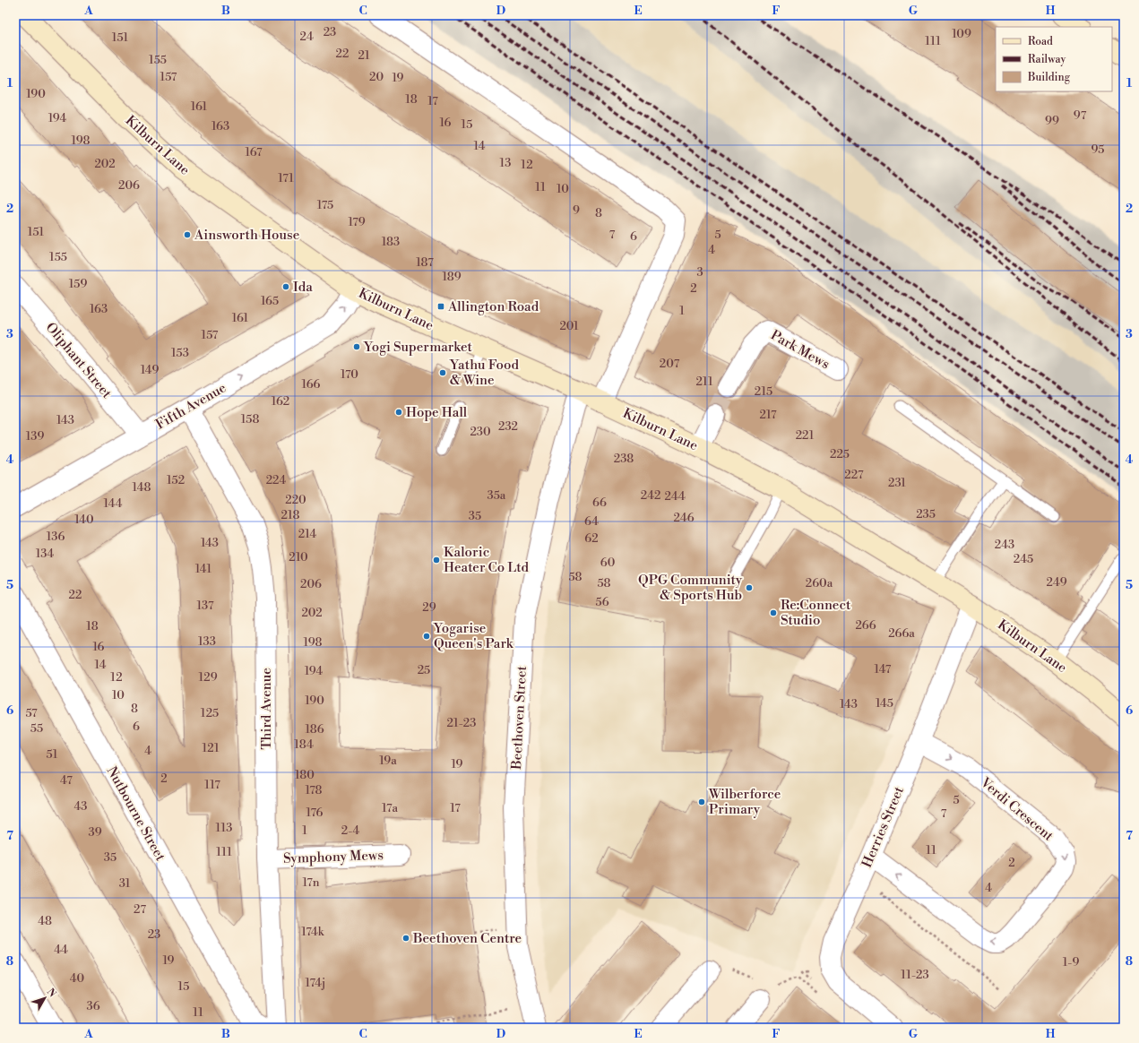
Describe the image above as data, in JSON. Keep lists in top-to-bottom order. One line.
{"streets":{"main road":["Kilburn Lane"],"street":["Park Mews","Oliphant Street","Fifth Avenue","Third Avenue","Beethoven Street","Verdi Crescent","Nutbourne Street","Herries Street","Symphony Mews"]},"crossings":[["Kilburn Lane","Fifth Avenue"],["Kilburn Lane","Beethoven Street"],["Kilburn Lane","Herries Street"],["Oliphant Street","Fifth Avenue"],["Fifth Avenue","Third Avenue"],["Third Avenue","Symphony Mews"],["Verdi Crescent","Herries Street"]],"one_way":["Fifth Avenue"],"places":{"other":["Ainsworth House","Ida","Yogi Supermarket","Yathu Food & Wine","Hope Hall","Kaloric Heater Co Ltd","QPG Community & Sports Hub","Re:Connect Studio","Yogarise Queen's Park","Wilberforce Primary","Beethoven Centre"],"transit":["Allington Road"]},"house_numbers":["23","109","24","151","111","22","21","155","157","20","19","190","18","17","161","97","194","99","16","15","163","198","14","95","167","13","202","12","171","206","11","10","175","9","8","179","151","7","5","6","183","4","155","187","3","189","159","2","165","163","1","161","201","157","153","207","149","170","211","166","215","162","217","158","143","232","230","221","139","225","238","227","152","224","231","148","35a","242","244","220","66","144","235","218","35","246","140","64","214","136","62","143","243","134","210","245","60","141","58","249","58","260a","206","22","56","137","29","202","266","18","266a","133","198","16","14","147","25","194","12","129","10","190","145","143","8","57","125","21-23","6","55","186","184","121","4","51","19a","19","180","2","47","117","178","5","43","17a","17","176","7","113","1","2-4","39","11","111","35","2","17n","31","4","27","48","174k","23","44","19","1-9","11-23","40","174j","15","36","11"],"legend":["Road","Railway","Building"],"north":"top right","grid":{"columns":["A","B","C","D","E","F","G","H"],"rows":["1","2","3","4","5","6","7","8"]}}
